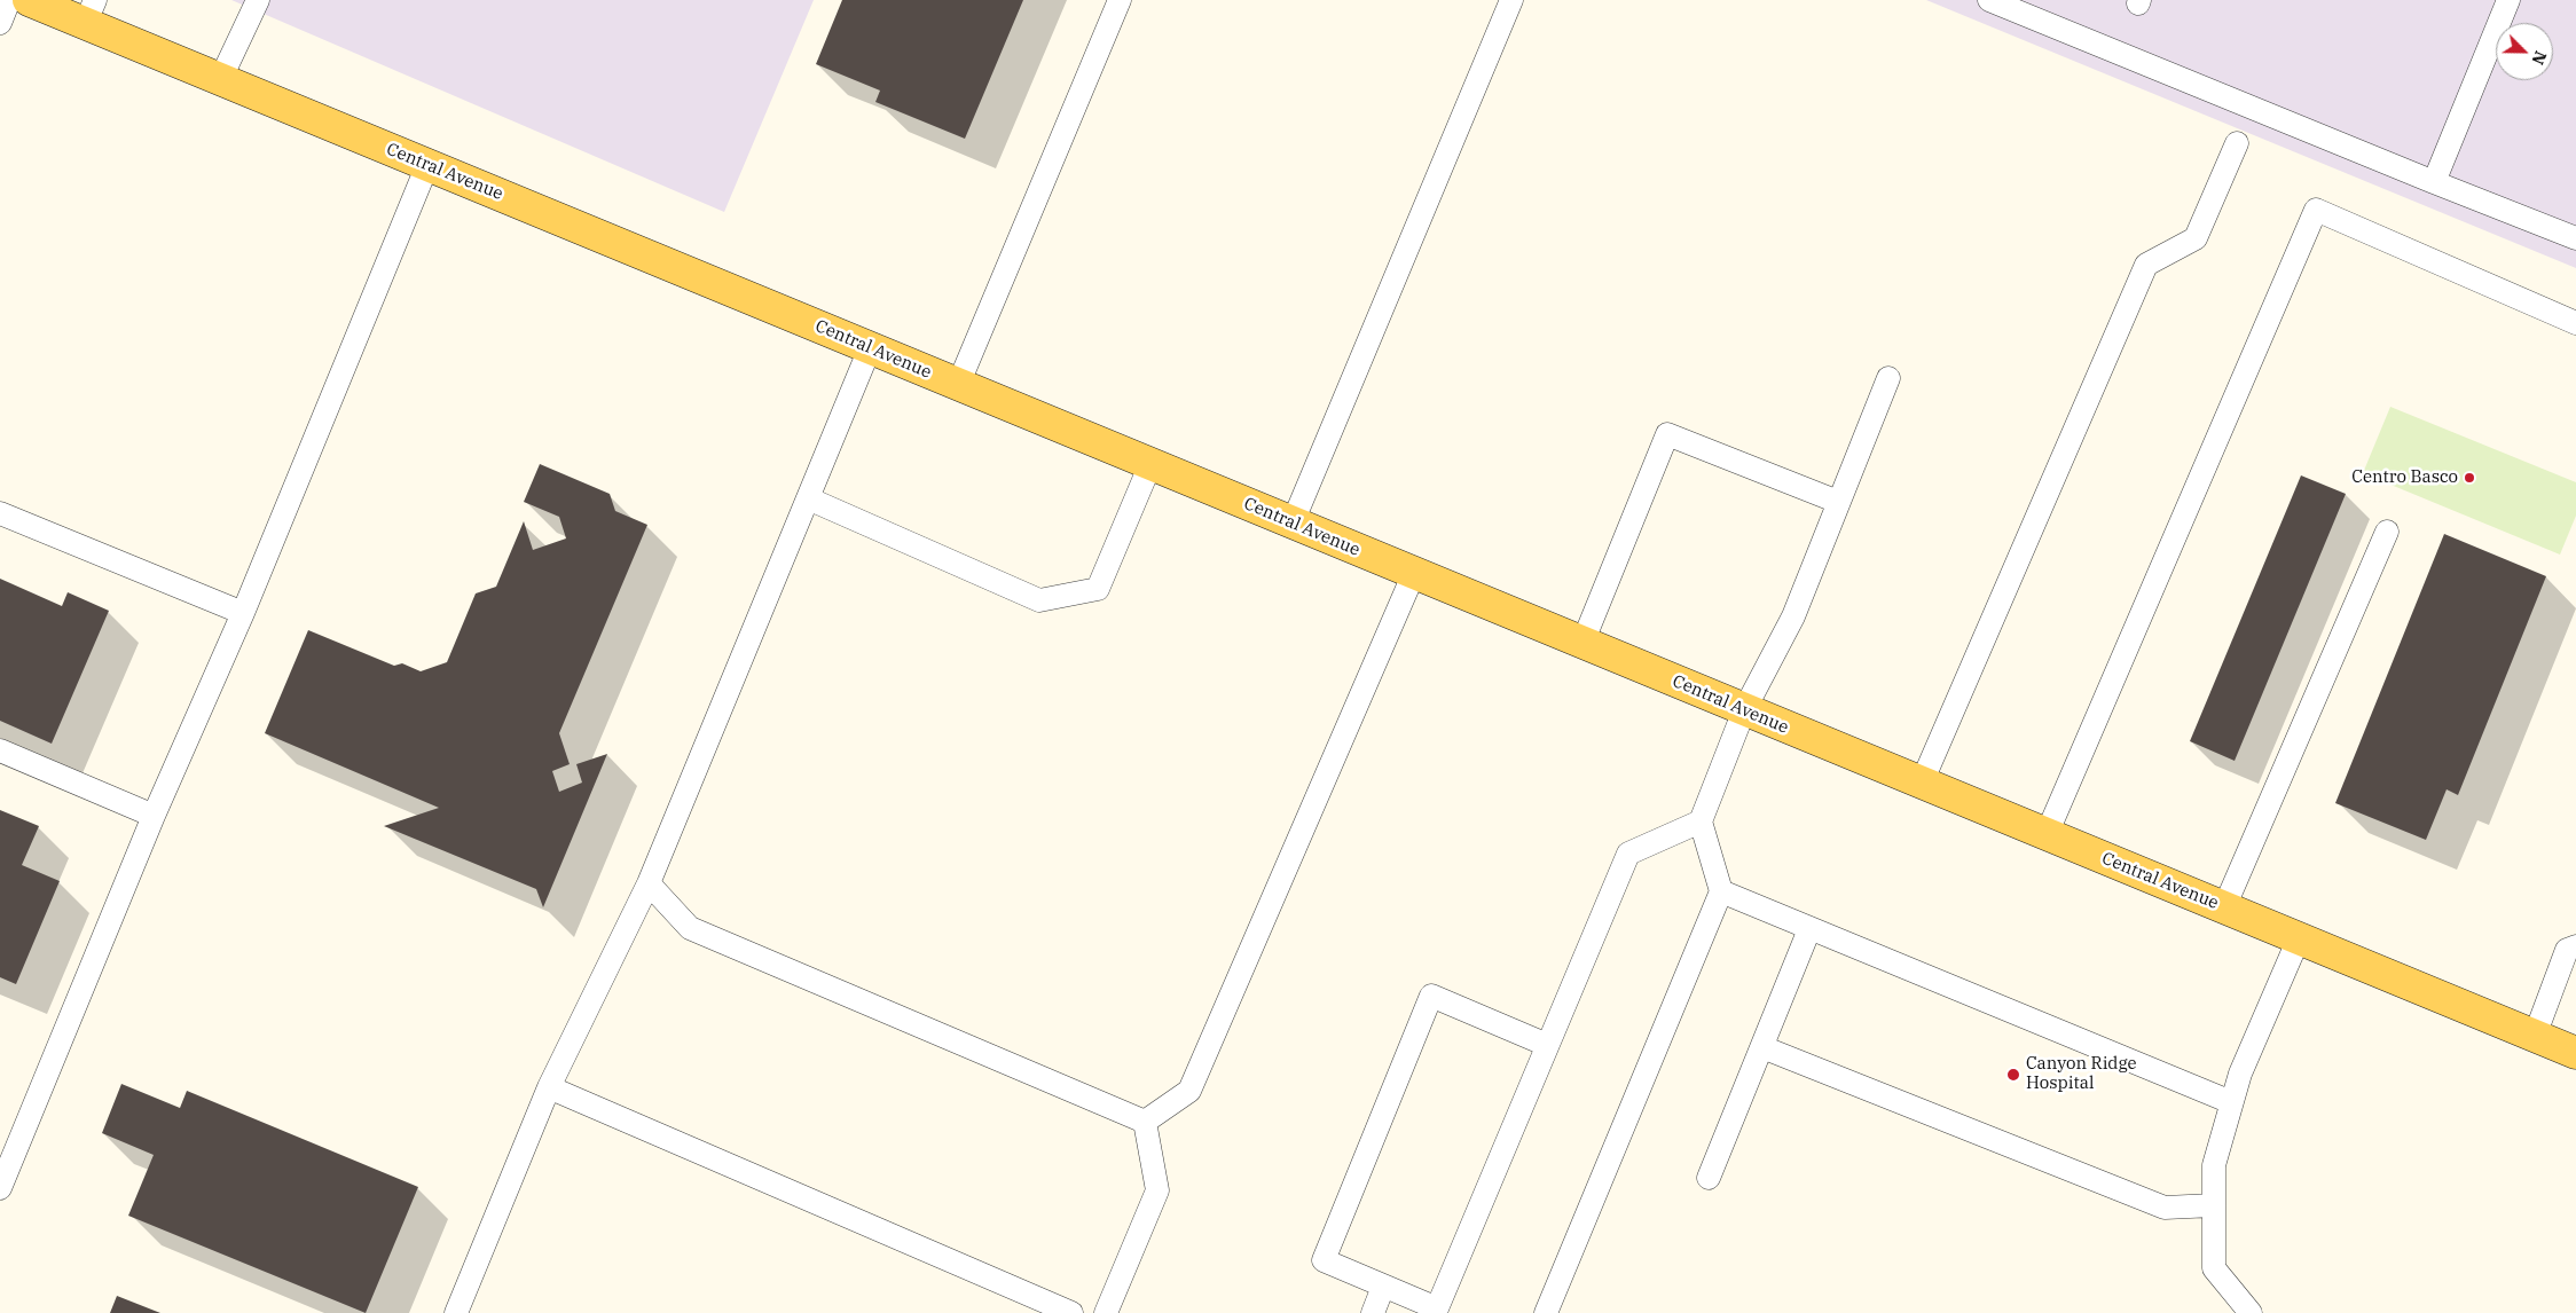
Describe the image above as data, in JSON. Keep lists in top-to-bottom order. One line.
{"streets":{"main road":["Central Avenue"]},"places":["Centro Basco","Canyon Ridge Hospital"],"north":"bottom right"}
